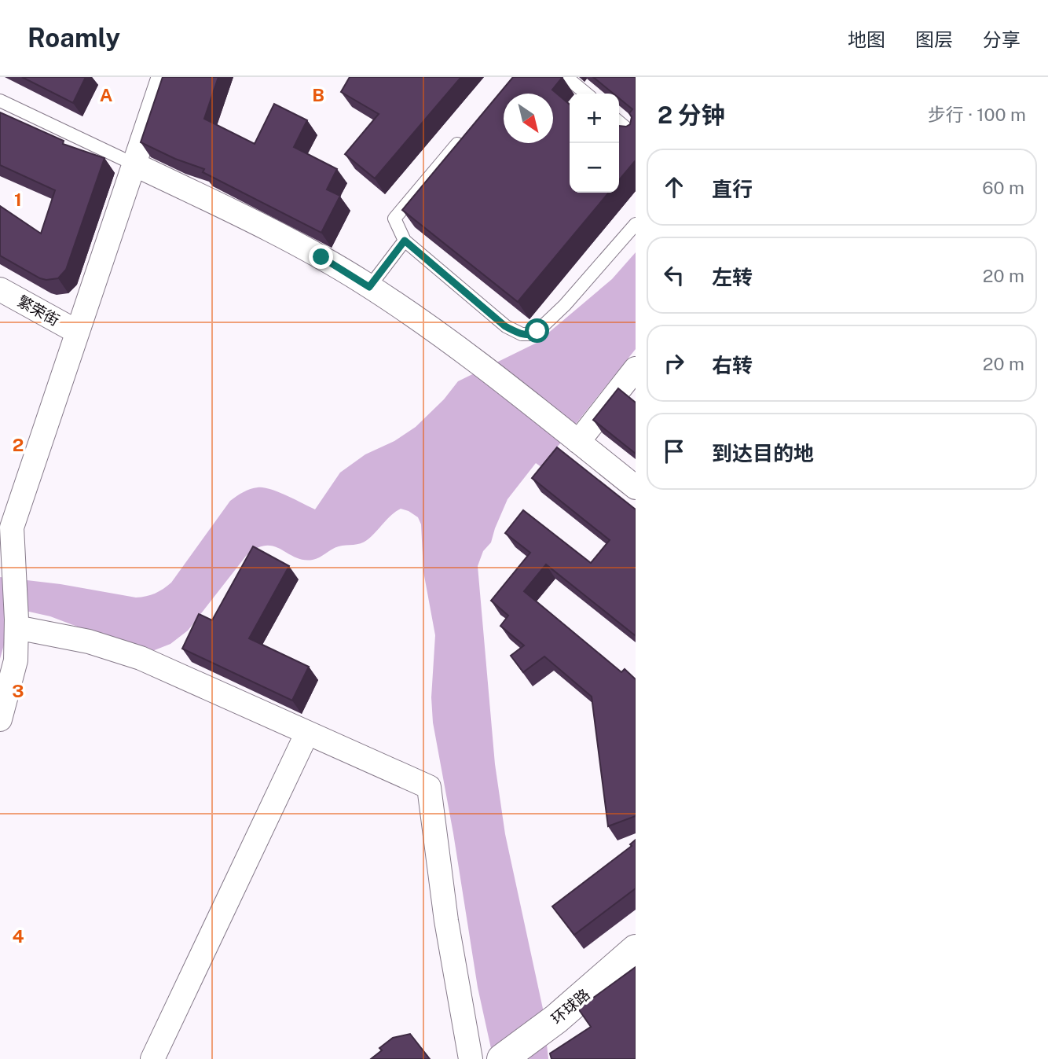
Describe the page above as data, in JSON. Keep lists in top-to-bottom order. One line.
{"streets":{"street":["繁荣街","环球路"]},"north":"bottom right","page":{"header":"Roamly","nav":["地图","图层","分享"],"heading":["2 分钟","步行 · 100 m"],"map_buttons":["+","−"],"list":[["直行","60 m"],["左转","20 m"],["右转","20 m"],"到达目的地"]},"grid":{"columns":["A","B"],"rows":["1","2","3","4"]}}
